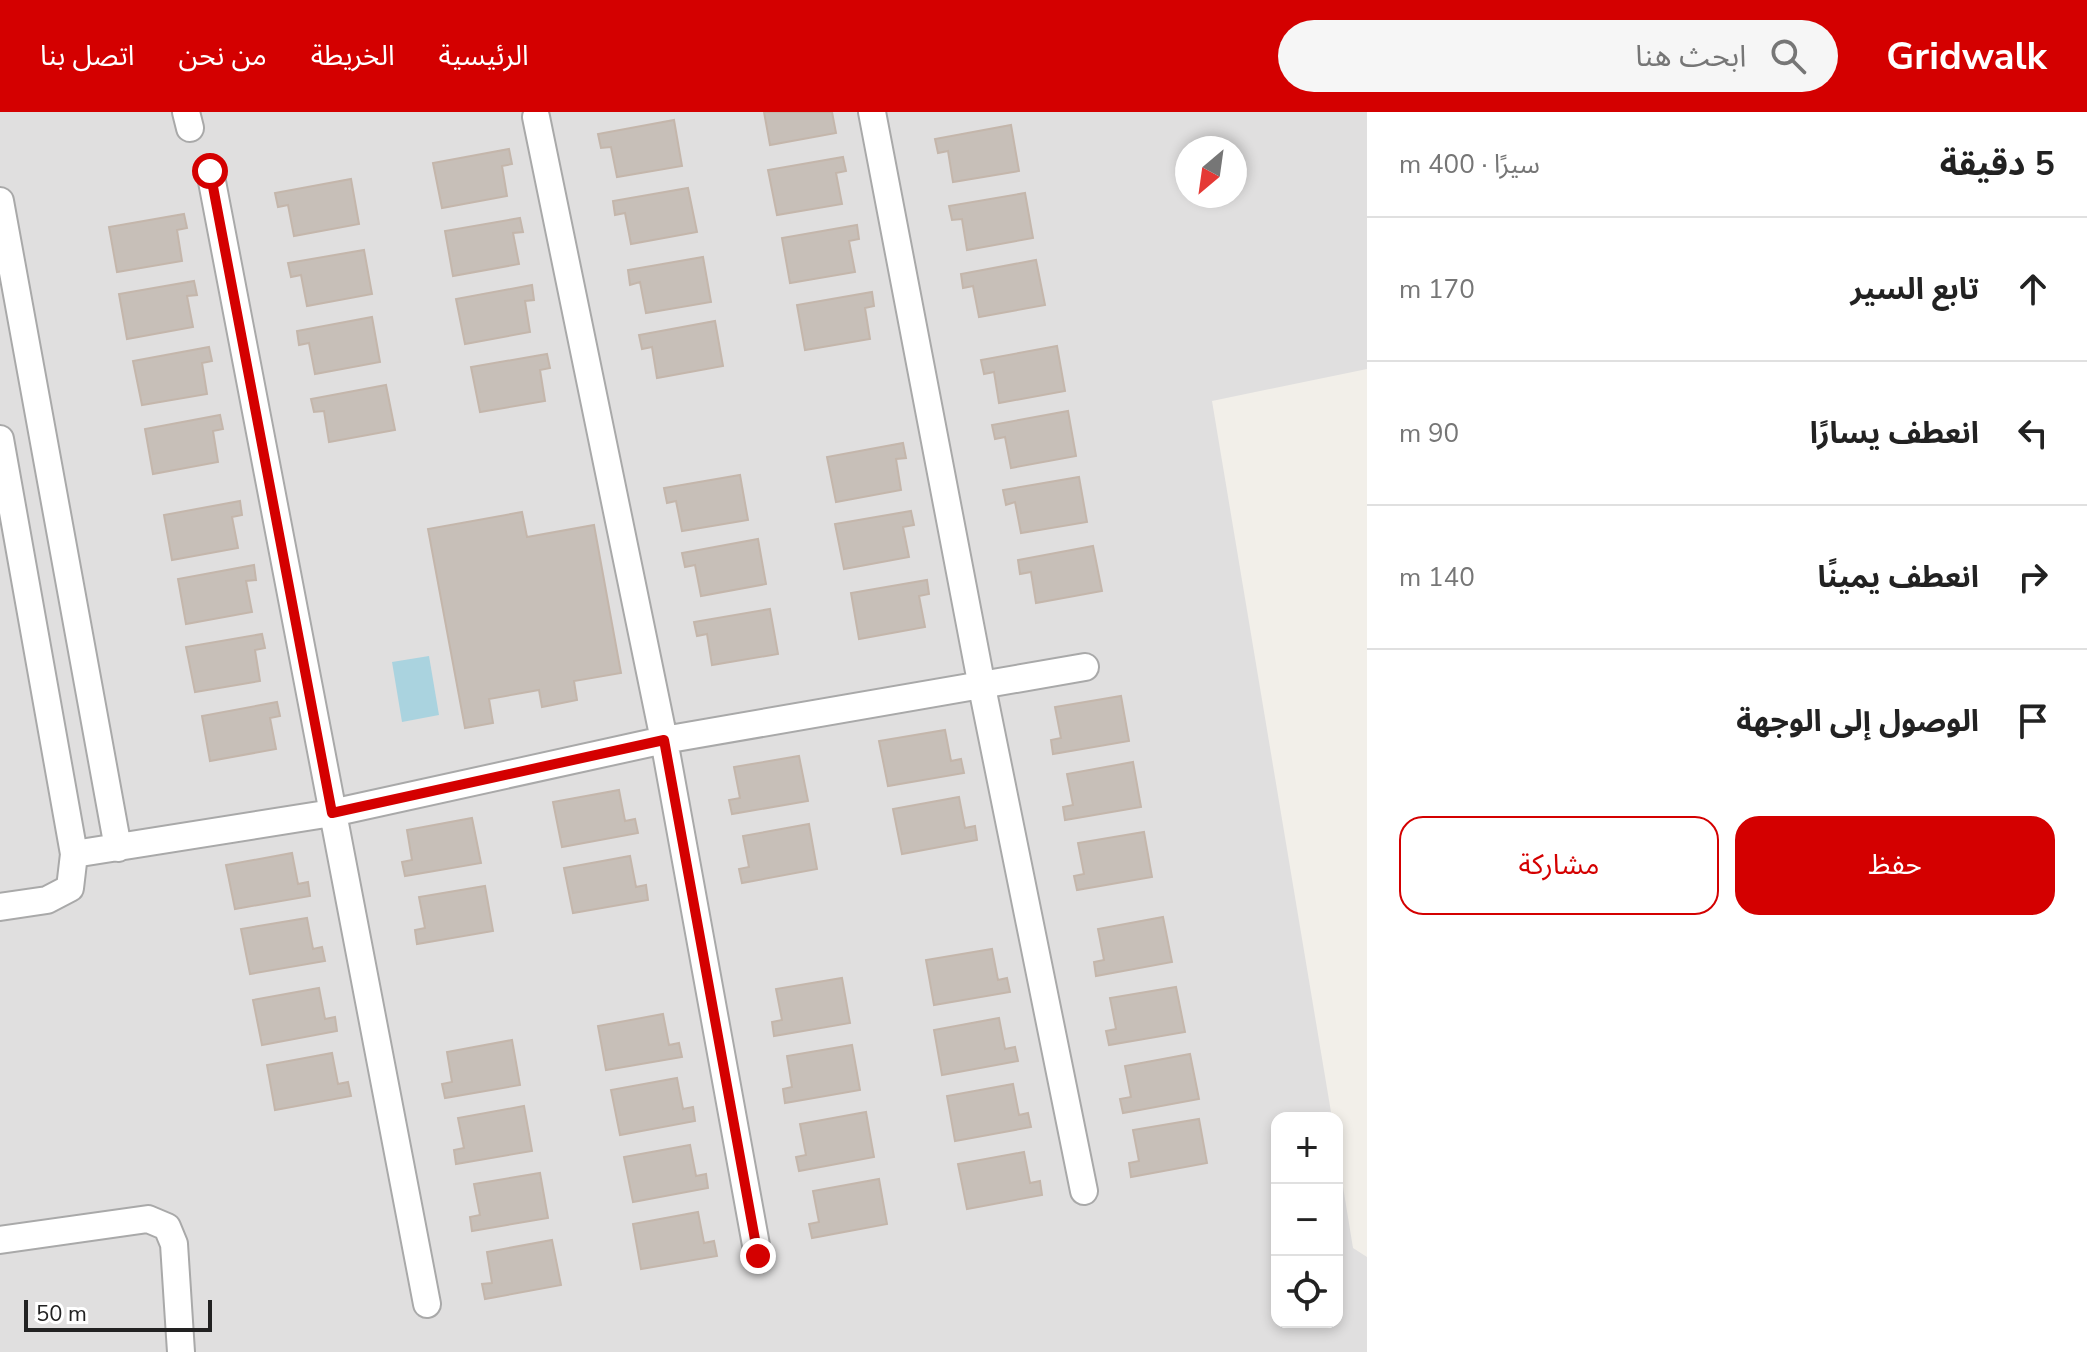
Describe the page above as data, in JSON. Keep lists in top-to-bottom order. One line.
{"scale_bar":"50 m","north":"bottom left","page":{"header":"Gridwalk","search":"ابحث هنا","nav":["الرئيسية","الخريطة","من نحن","اتصل بنا"],"heading":["5 دقيقة","سيرًا · 400 m"],"list":[["تابع السير","170 m"],["انعطف يسارًا","90 m"],["انعطف يمينًا","140 m"],"الوصول إلى الوجهة"],"buttons":["حفظ","مشاركة"],"map_buttons":["+","−"],"scale":"50 m"}}
